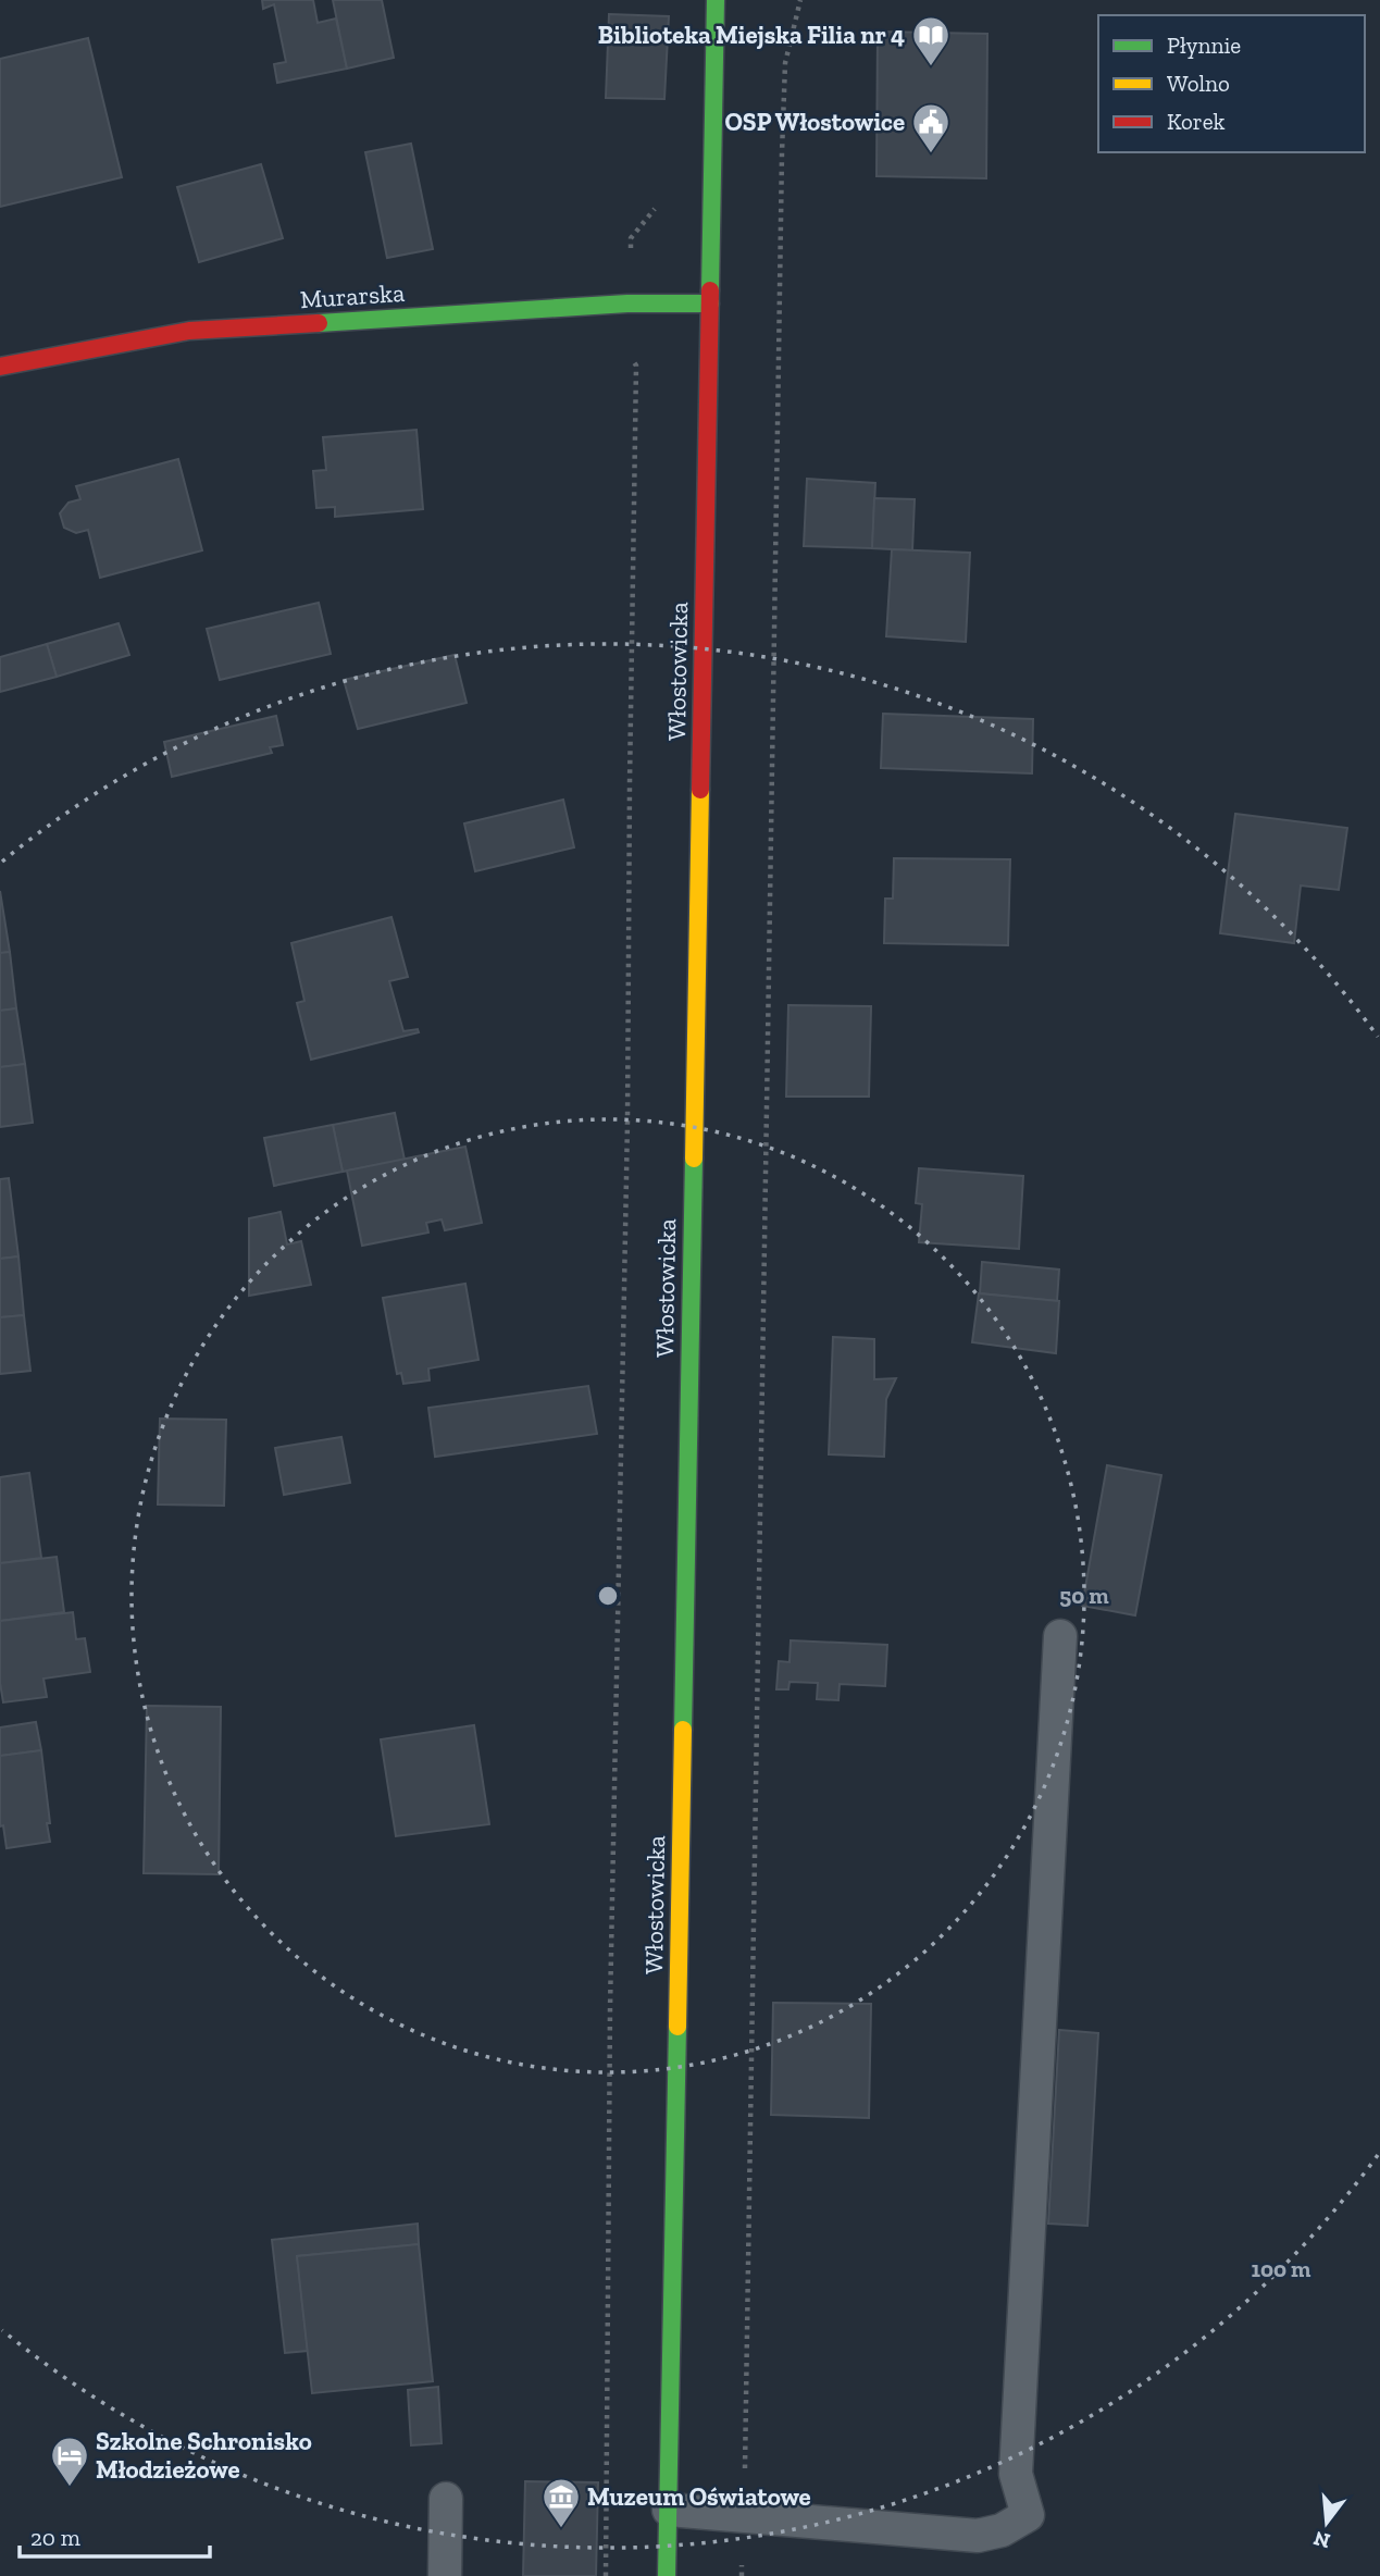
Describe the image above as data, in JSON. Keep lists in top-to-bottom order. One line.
{"streets":{"main road":["Murarska","Włostowicka"]},"crossings":[["Murarska","Włostowicka"]],"places":{"library":["Biblioteka Miejska Filia nr 4"],"public building":["OSP Włostowice"],"hotel":["Szkolne Schronisko Młodzieżowe"],"museum":["Muzeum Oświatowe"]},"legend":["Płynnie","Wolno","Korek"],"scale_bar":"20 m","north":"bottom","rings":["50 m","100 m"]}
